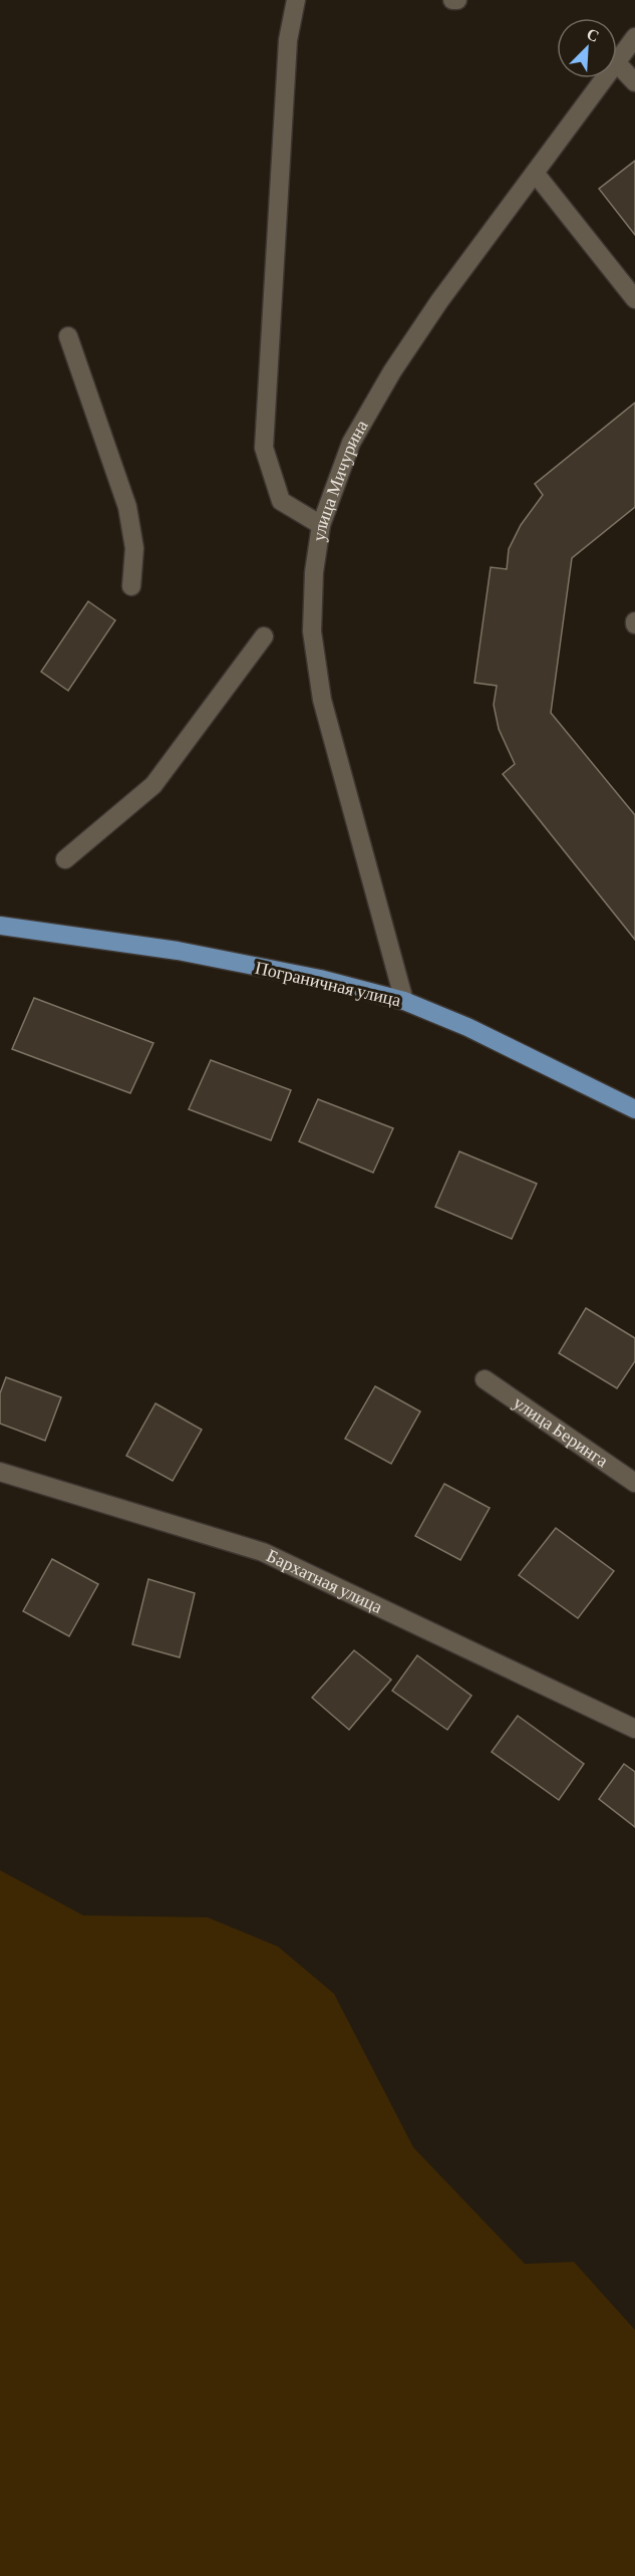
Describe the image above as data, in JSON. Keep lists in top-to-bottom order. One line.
{"streets":{"main road":["Пограничная улица"],"street":["улица Мичурина","улица Беринга","Бархатная улица"]},"crossings":[["улица Мичурина","Пограничная улица"]],"north":"top right"}
